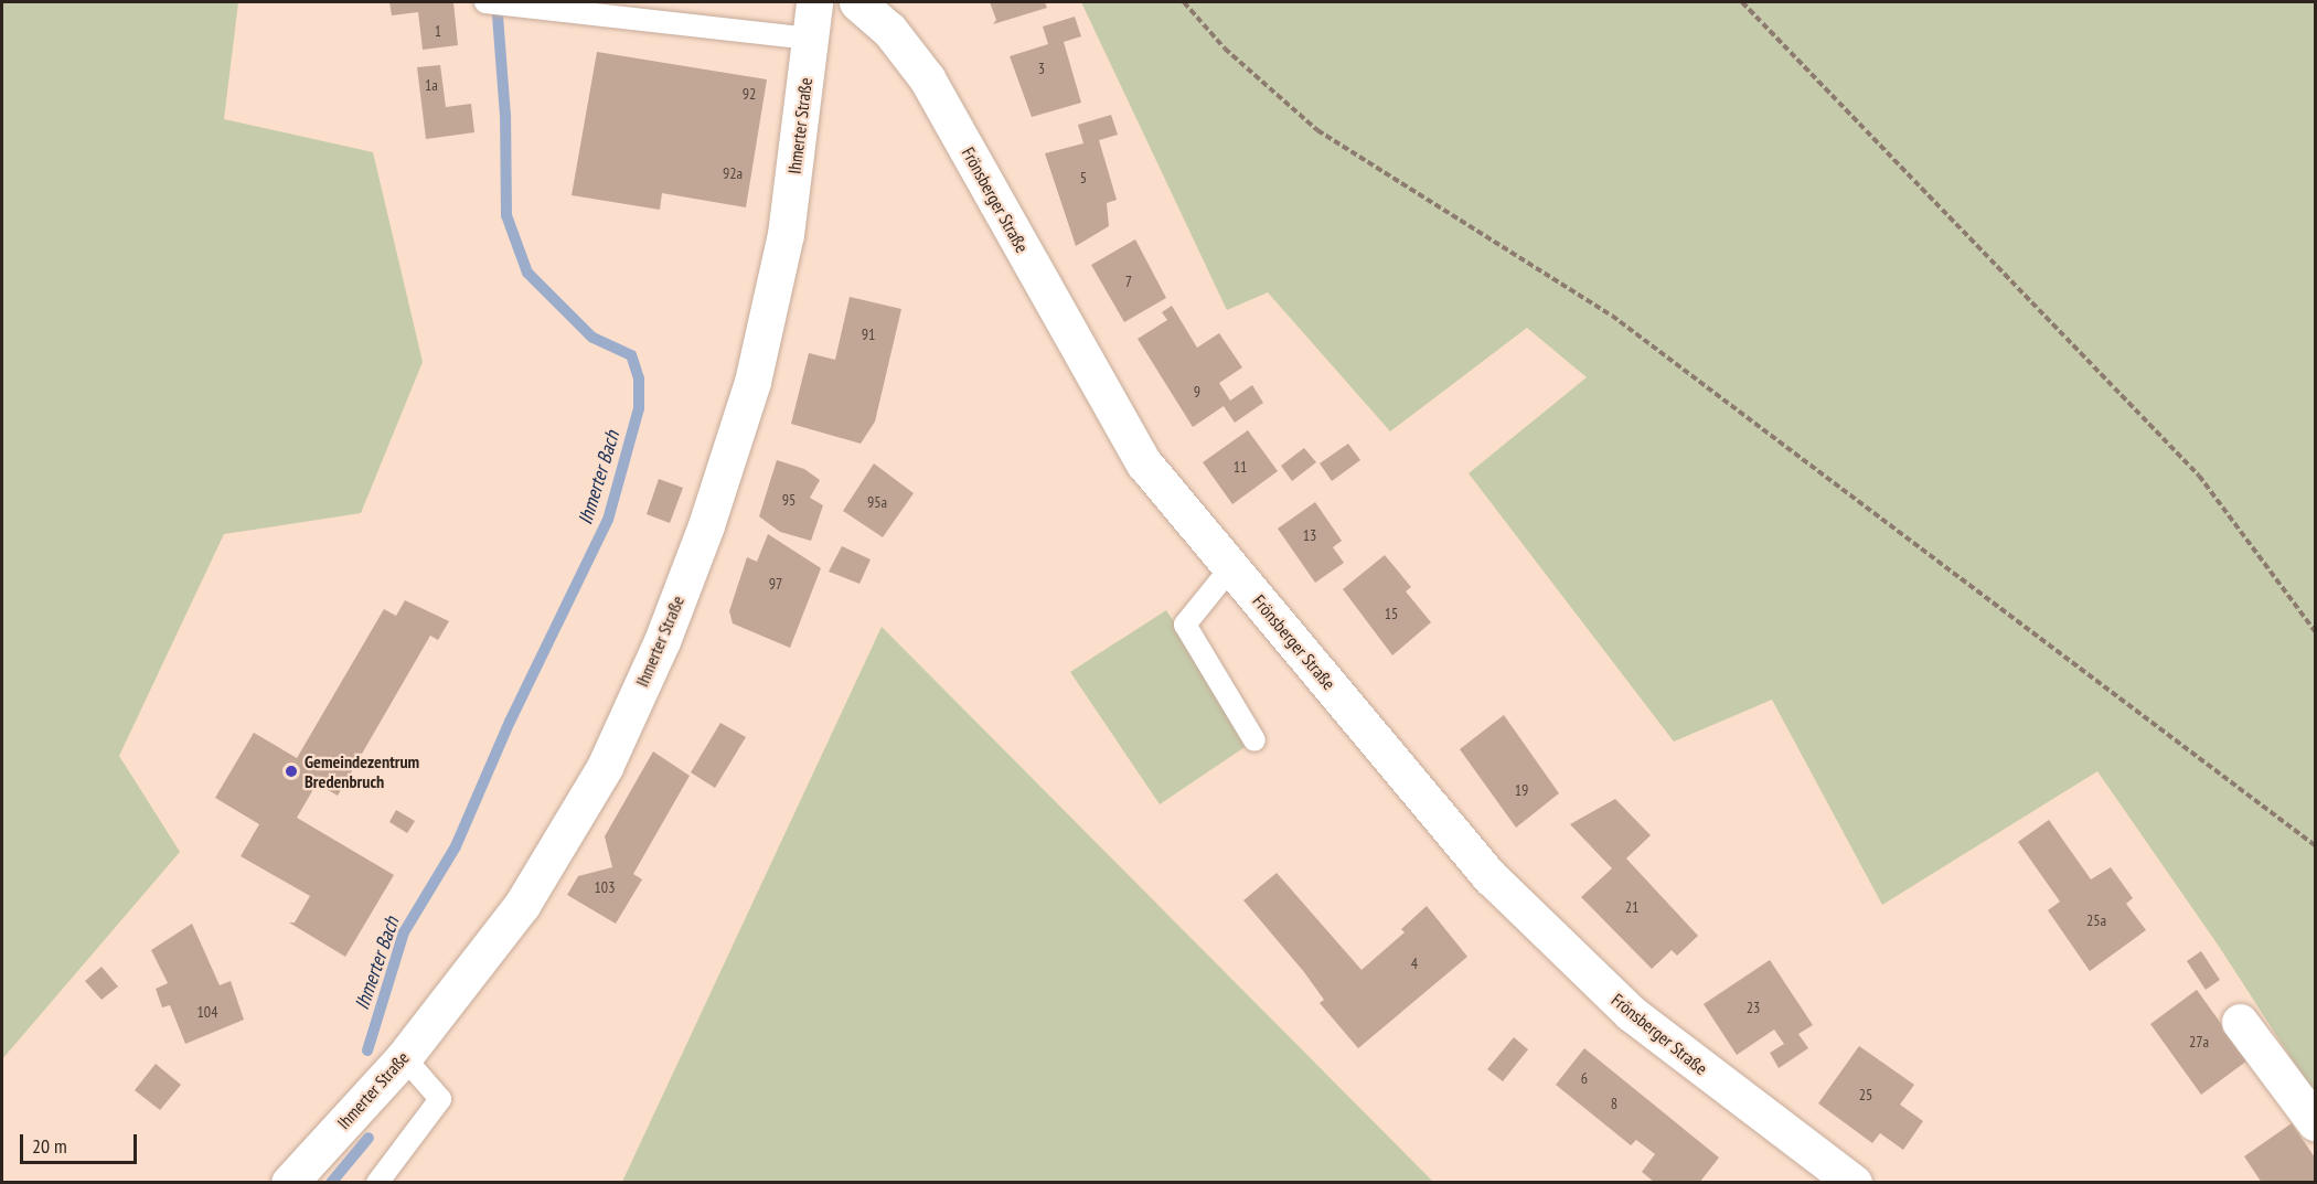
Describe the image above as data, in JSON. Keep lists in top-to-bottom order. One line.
{"streets":{"street":["Ihmerter Straße","Frönsberger Straße"]},"water":["Ihmerter Bach"],"places":["Gemeindezentrum Bredenbruch"],"house_numbers":["1","3","1a","92","92a","5","7","91","9","11","95","95a","13","97","15","19","103","21","25a","4","23","104","27a","6","25","8"],"scale_bar":"20 m"}
